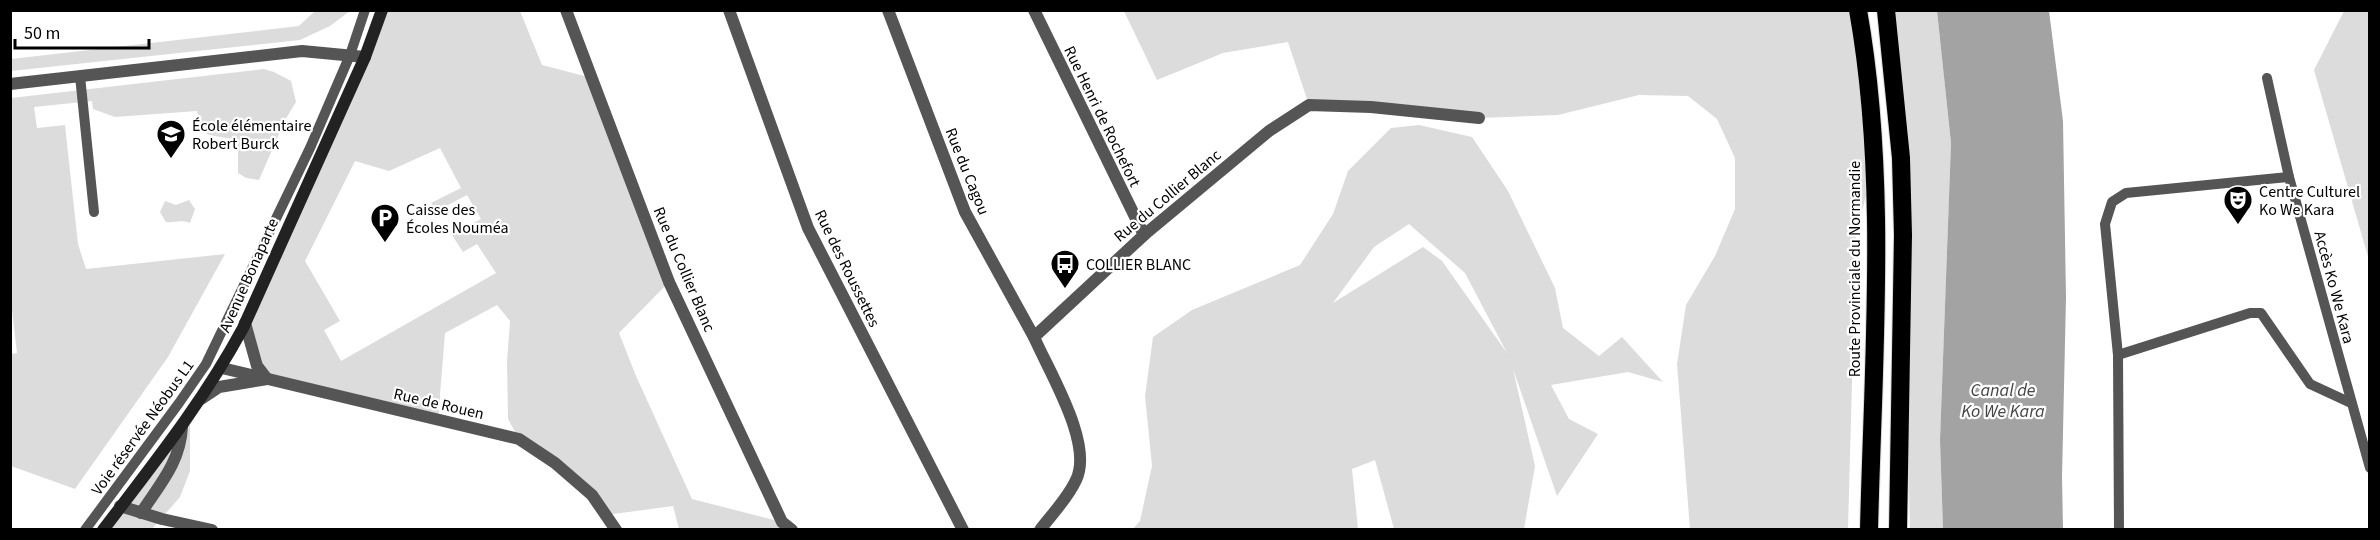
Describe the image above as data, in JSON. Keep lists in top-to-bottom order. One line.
{"streets":{"highway":["Route Provinciale du Normandie"],"main road":["Avenue Bonaparte"],"street":["Rue Henri de Rochefort","Rue du Cagou","Rue du Collier Blanc","Rue des Roussettes","Rue de Rouen"],"lane":["Accès Ko We Kara","Voie réservée Néobus L1"]},"crossings":[["Rue Henri de Rochefort","Rue du Collier Blanc"],["Rue du Cagou","Rue du Collier Blanc"],["Avenue Bonaparte","Rue de Rouen"]],"water":["Canal de Ko We Kara"],"places":{"school or university":["École élémentaire Robert Burck"],"theatre":["Centre Culturel Ko We Kara"],"parking":["Caisse des Écoles Nouméa"],"bus stop":["COLLIER BLANC"]},"scale_bar":"50 m"}
